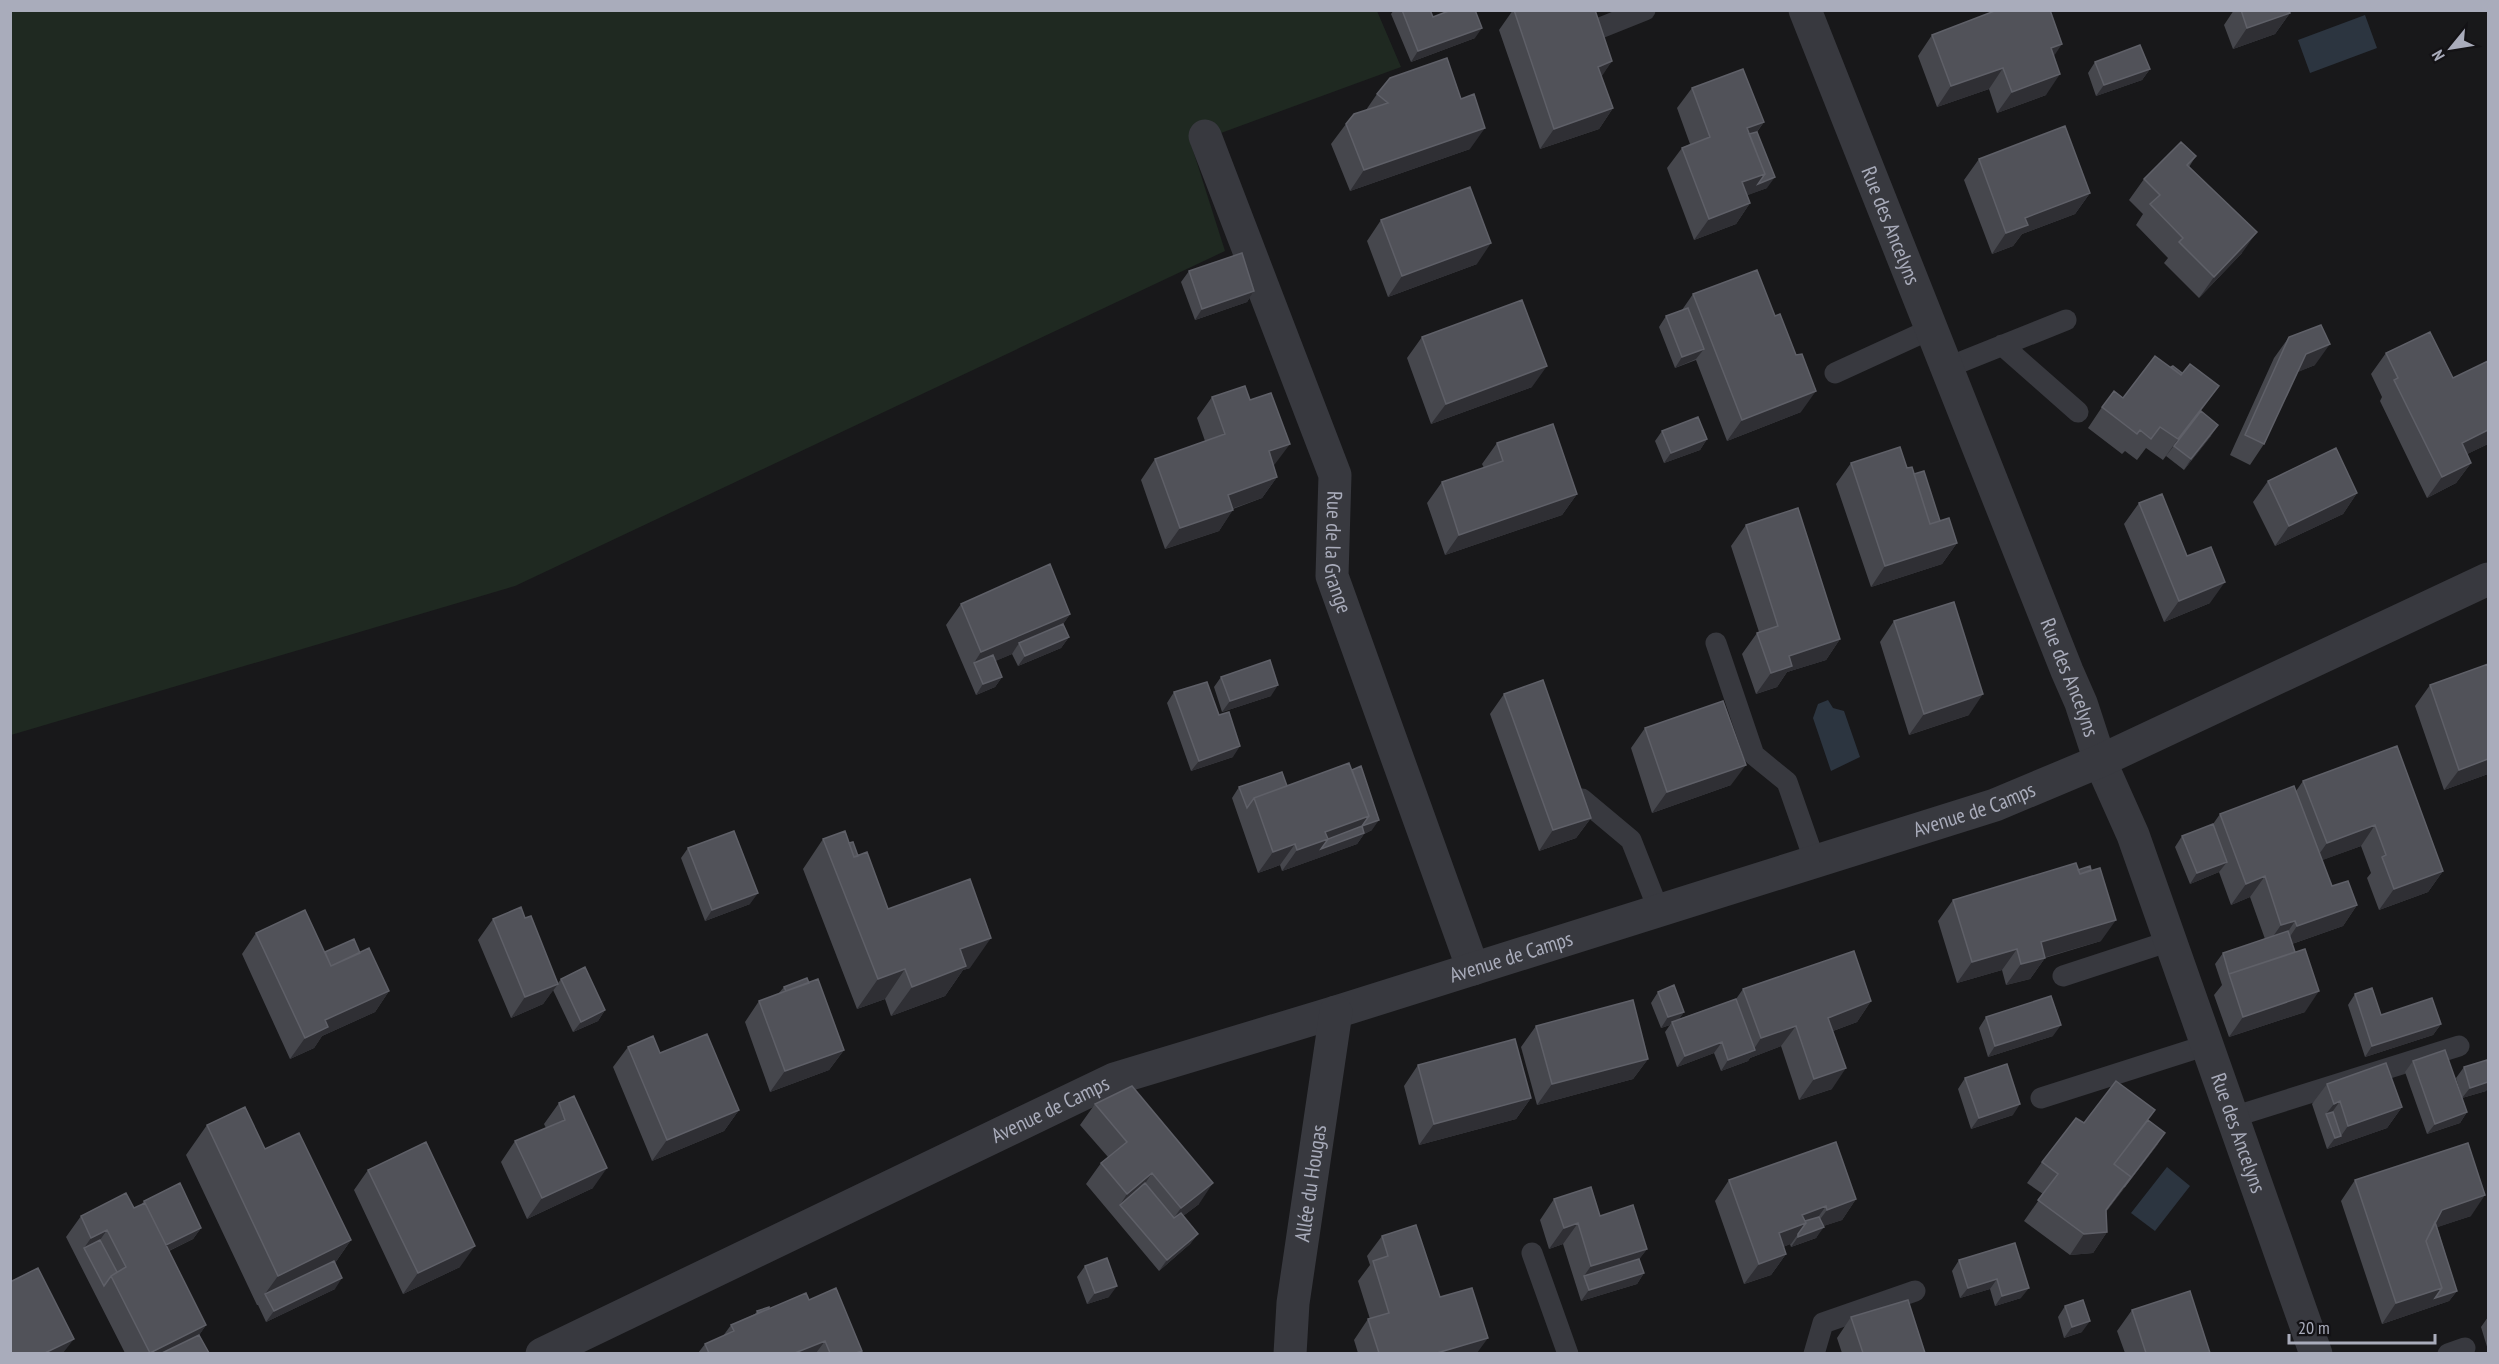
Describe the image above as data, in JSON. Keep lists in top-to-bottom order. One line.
{"streets":{"street":["Rue des Ancelyns","Rue de la Grange","Avenue de Camps","Allée du Hougas"]},"crossings":[["Rue des Ancelyns","Avenue de Camps"],["Rue de la Grange","Avenue de Camps"],["Avenue de Camps","Allée du Hougas"]],"scale_bar":"20 m","north":"bottom left"}
